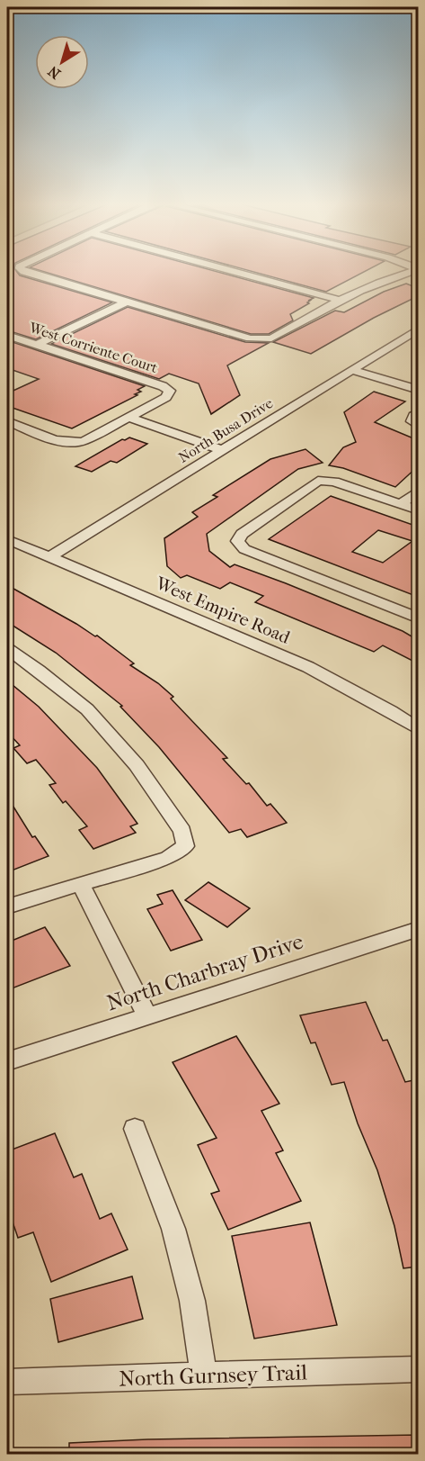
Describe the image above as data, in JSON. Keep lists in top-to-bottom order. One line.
{"streets":{"street":["West Corriente Court","North Busa Drive","West Empire Road","North Charbray Drive","North Gurnsey Trail"]},"crossings":[["North Busa Drive","West Empire Road"]],"north":"bottom left"}
